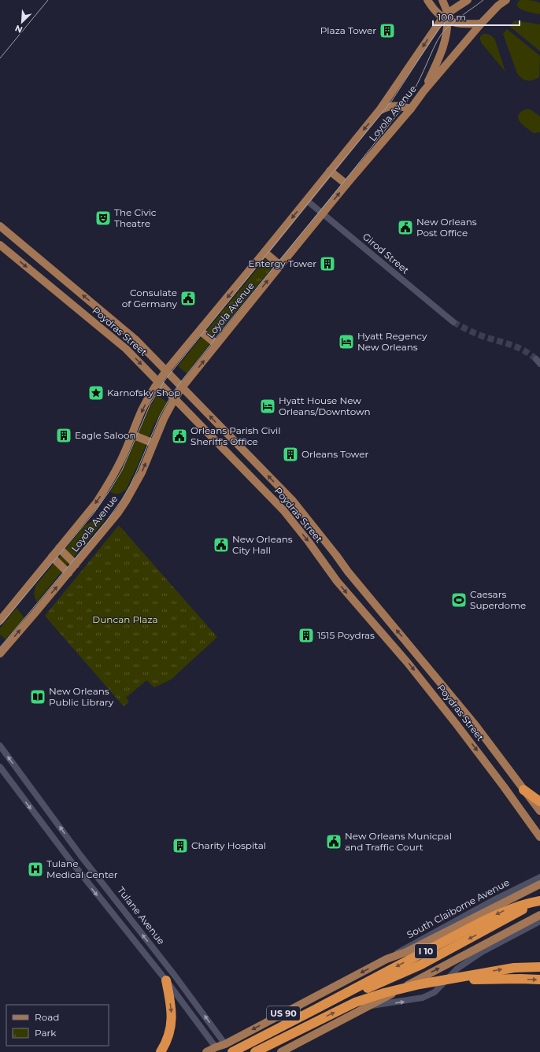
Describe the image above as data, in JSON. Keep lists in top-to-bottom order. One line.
{"streets":{"main road":["Loyola Avenue","Poydras Street","South Claiborne Avenue","Tulane Avenue","US 90"],"street":["Girod Street"]},"crossings":[["Loyola Avenue","Girod Street"],["Loyola Avenue","Poydras Street"],["South Claiborne Avenue","Tulane Avenue"]],"parks":["Duncan Plaza"],"places":{"building":["Plaza Tower","Entergy Tower","Eagle Saloon","Orleans Tower","1515 Poydras","Charity Hospital"],"theatre":["The Civic Theatre"],"public building":["New Orleans Post Office","Consulate of Germany","Orleans Parish Civil Sheriff's Office","New Orleans City Hall","New Orleans Municpal and Traffic Court"],"hotel":["Hyatt Regency New Orleans","Hyatt House New Orleans/Downtown"],"place":["Karnofsky Shop"],"sports":["Caesars Superdome"],"library":["New Orleans Public Library"],"hospital":["Tulane Medical Center"]},"legend":["Road","Park"],"scale_bar":"100 m","north":"bottom left"}
